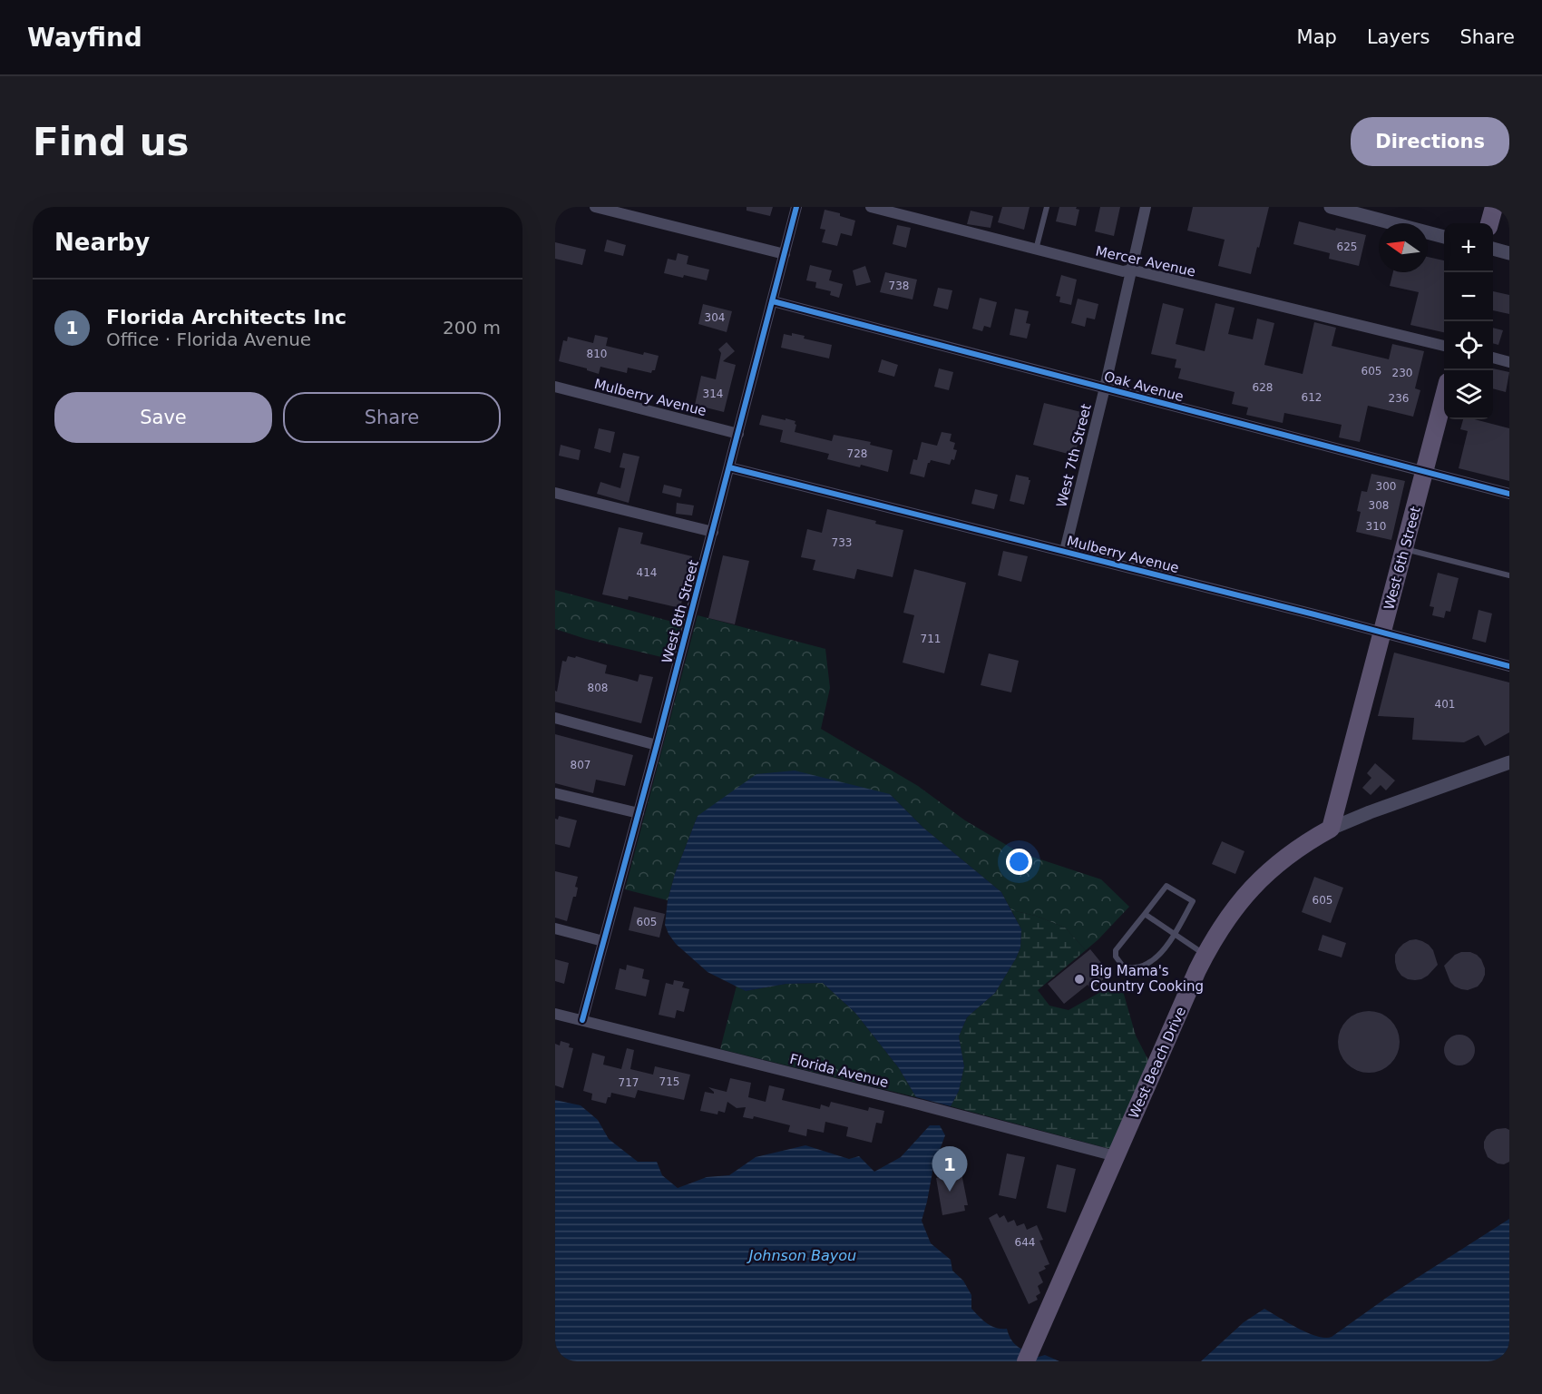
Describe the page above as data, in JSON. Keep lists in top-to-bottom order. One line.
{"streets":{"main road":["West 6th Street","West Beach Drive"],"street":["Mercer Avenue","Oak Avenue","Mulberry Avenue","West 7th Street","West 8th Street","Florida Avenue"]},"crossings":[["Mercer Avenue","West 7th Street"],["Oak Avenue","West 7th Street"],["Oak Avenue","West 6th Street"],["Oak Avenue","West 8th Street"],["Mulberry Avenue","West 7th Street"],["Mulberry Avenue","West 6th Street"],["Mulberry Avenue","West 8th Street"],["West 6th Street","West Beach Drive"],["West 8th Street","Florida Avenue"],["West Beach Drive","Florida Avenue"]],"water":["Johnson Bayou"],"places":["Big Mama's Country Cooking"],"house_numbers":["625","738","304","810","605","230","628","314","612","236","728","300","308","310","733","414","711","808","401","807","605","605","715","717","644"],"north":"left","page":{"header":"Wayfind","nav":["Map","Layers","Share"],"buttons":["Directions",["Save","Share"]],"title":"Find us","heading":"Nearby","map_buttons":["+","−"],"list":[{"mark":"1","name":"Florida Architects Inc","note":"Office · Florida Avenue","value":"200 m"}],"pins":"1"}}
